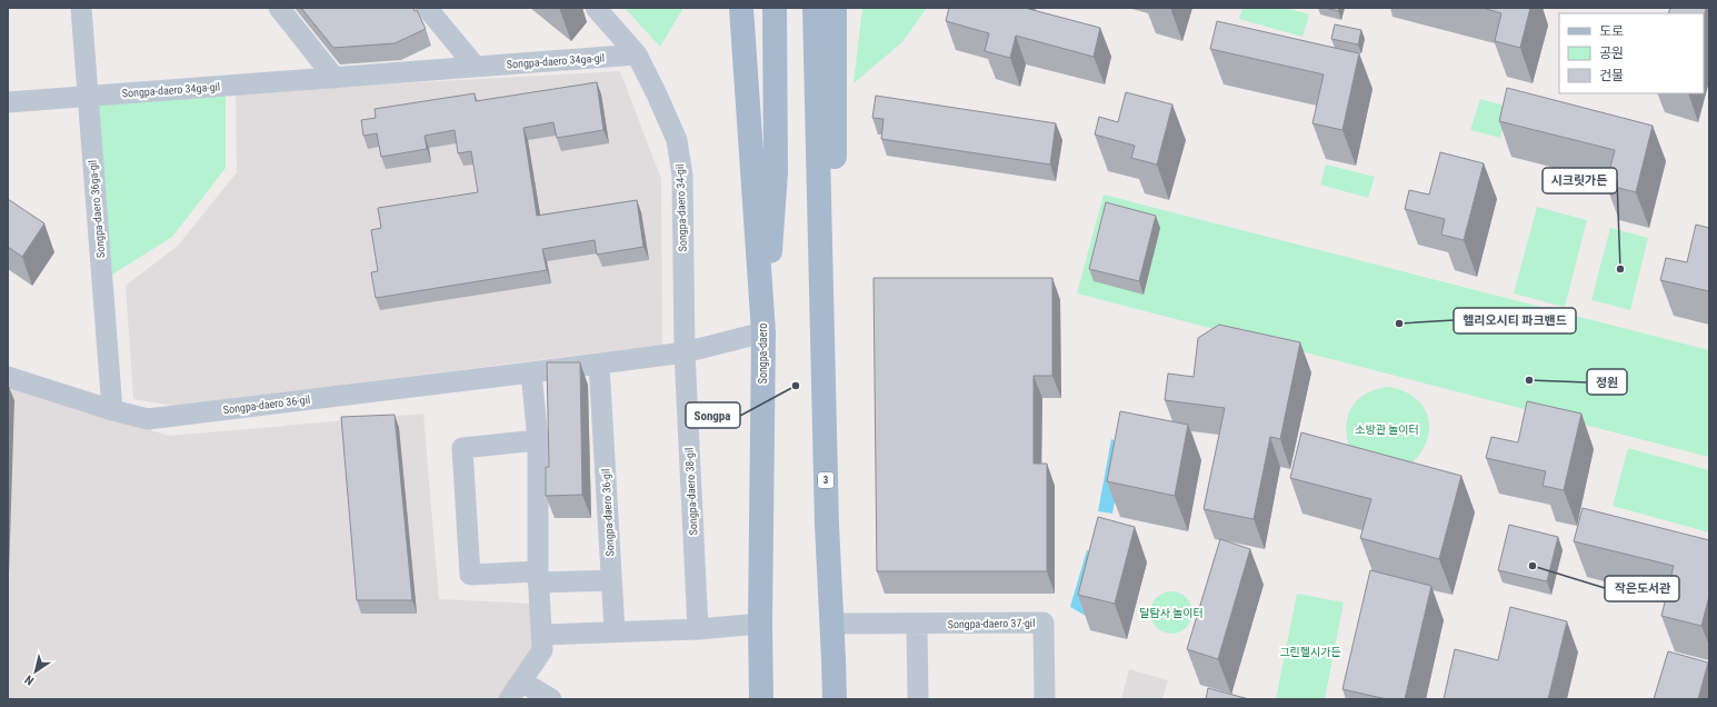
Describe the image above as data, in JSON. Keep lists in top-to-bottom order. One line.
{"streets":{"main road":["Songpa-daero","3"],"street":["Songpa-daero 34ga-gil","Songpa-daero 34-gil","Songpa-daero 36ga-gil","Songpa-daero 36-gil","Songpa-daero 38-gil","Songpa-daero 37-gil"]},"crossings":[["Songpa-daero 34ga-gil","Songpa-daero 34-gil"],["Songpa-daero 34ga-gil","Songpa-daero 36ga-gil"],["Songpa-daero 34-gil","Songpa-daero 36-gil"],["Songpa-daero 34-gil","Songpa-daero 38-gil"],["Songpa-daero 36ga-gil","Songpa-daero 36-gil"],["Songpa-daero","Songpa-daero 36-gil"],["Songpa-daero 36-gil","Songpa-daero 38-gil"],["3","Songpa-daero 37-gil"]],"parks":["소방관 놀이터","달탐사 놀이터","그린헬시가든"],"places":["시크릿가든","헬리오시티 파크밴드","정원","Songpa","작은도서관"],"legend":["도로","공원","건물"],"north":"bottom left"}
